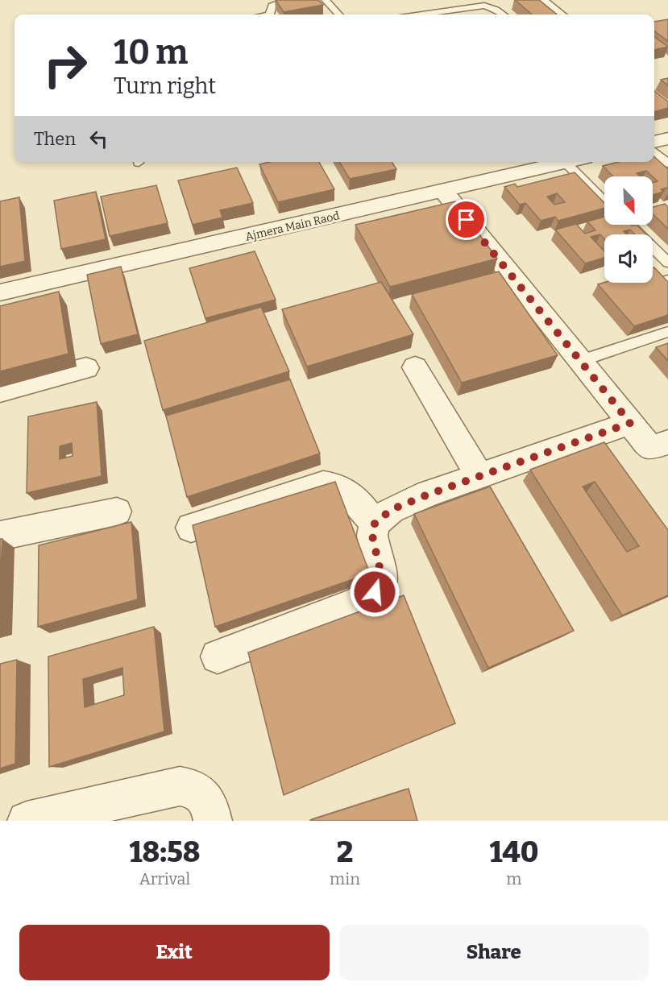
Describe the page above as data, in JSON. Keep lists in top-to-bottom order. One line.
{"streets":{"street":["Ajmera Main Raod"]},"north":"bottom right","page":{"turn":["10 m","Turn right"],"then":"Then","eta":["18:58","Arrival","2","min","140","m"],"buttons":["Exit","Share"]}}
